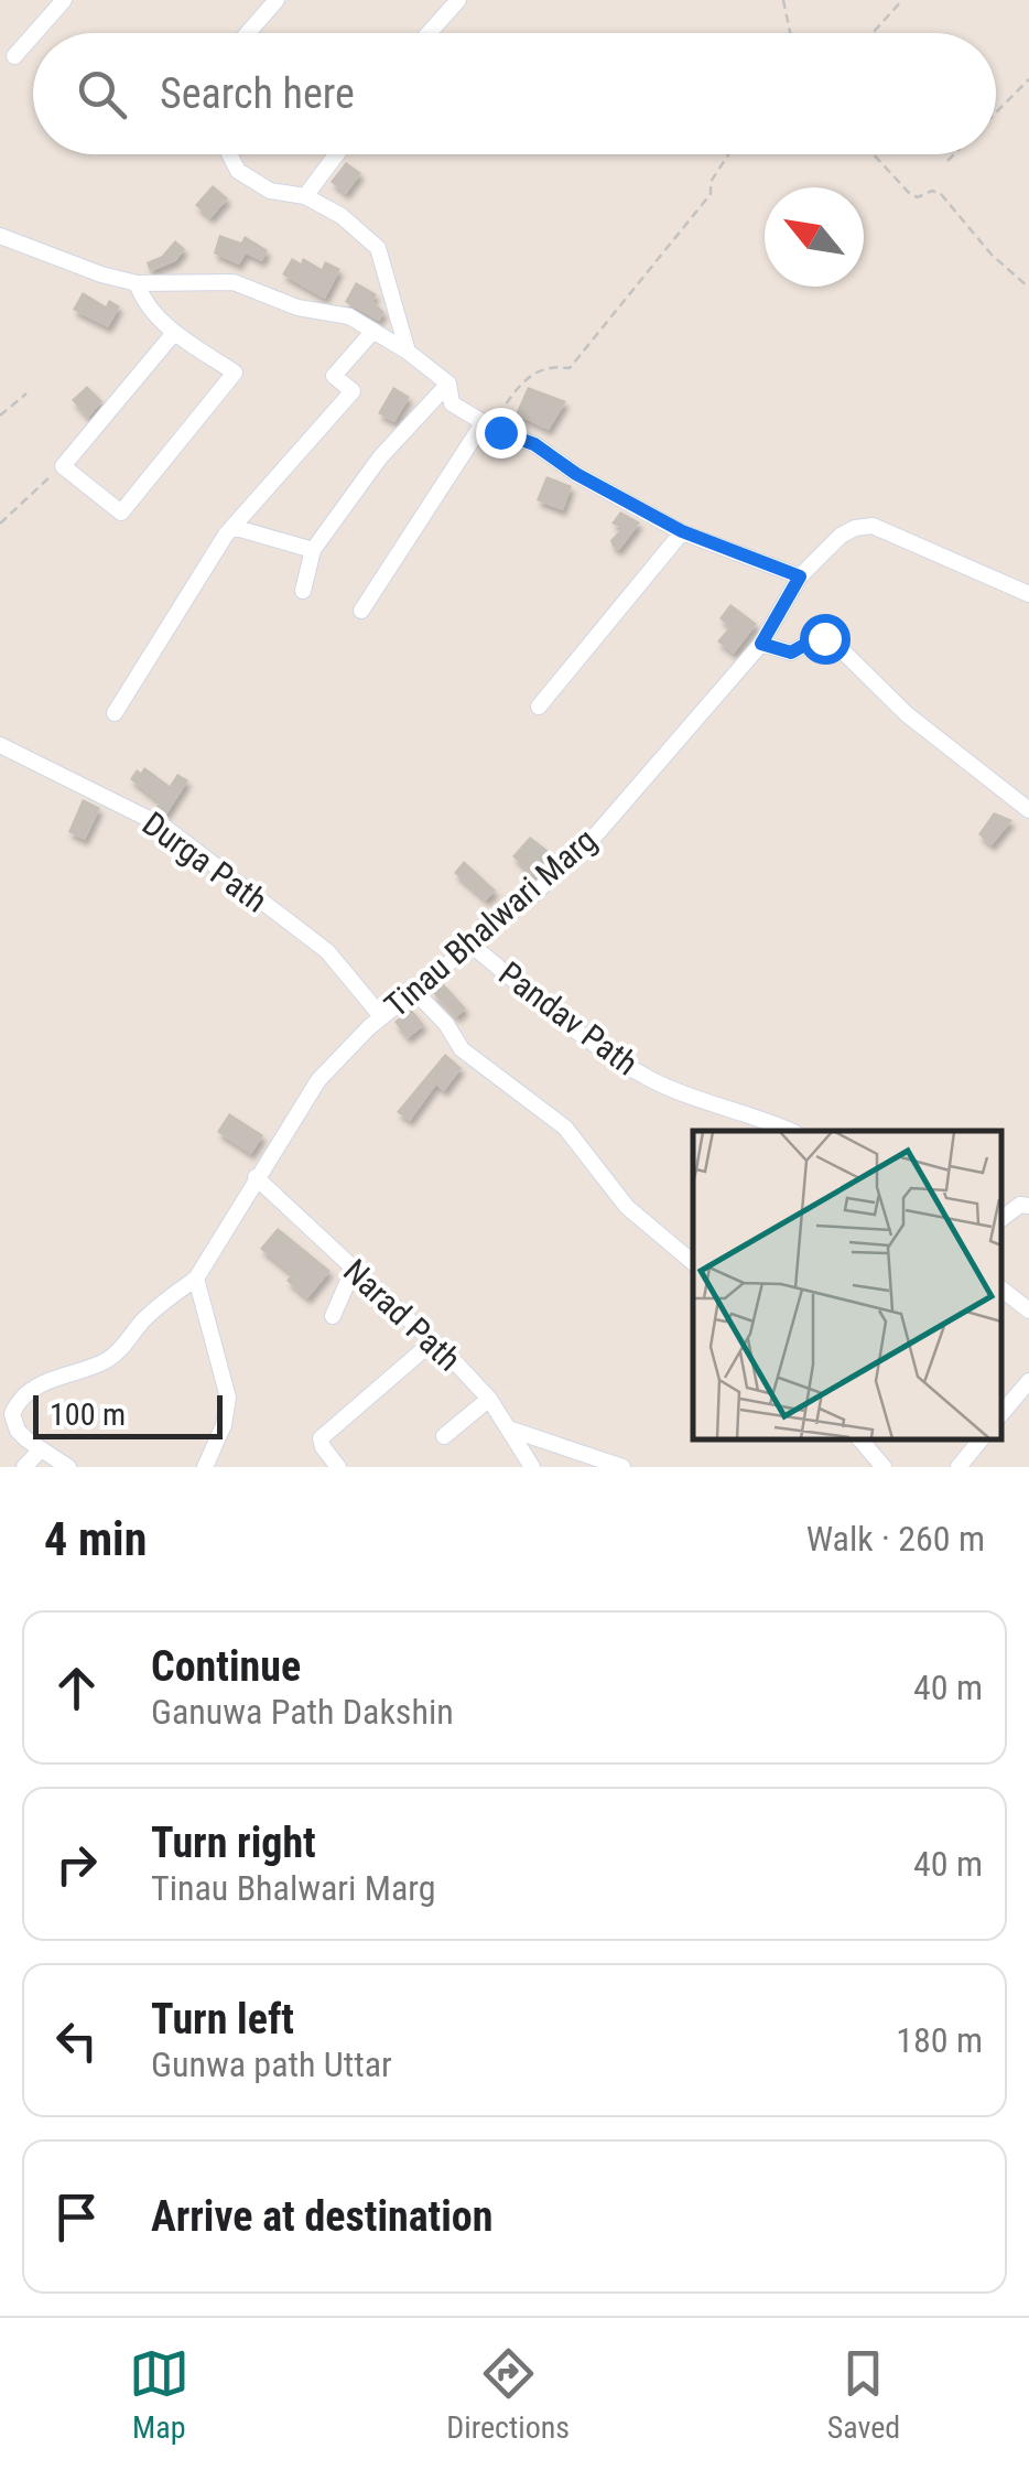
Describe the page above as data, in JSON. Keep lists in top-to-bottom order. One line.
{"streets":{"street":["Durga Path","Tinau Bhalwari Marg","Pandav Path","Narad Path"]},"crossings":[["Durga Path","Tinau Bhalwari Marg"],["Tinau Bhalwari Marg","Pandav Path"],["Tinau Bhalwari Marg","Narad Path"]],"scale_bar":"100 m","north":"top left","page":{"search":"Search here","scale":"100 m","heading":["4 min","Walk · 260 m"],"list":[["Continue","Ganuwa Path Dakshin","40 m"],["Turn right","Tinau Bhalwari Marg","40 m"],["Turn left","Gunwa path Uttar","180 m"],"Arrive at destination"],"nav":["Map","Directions","Saved"]}}
